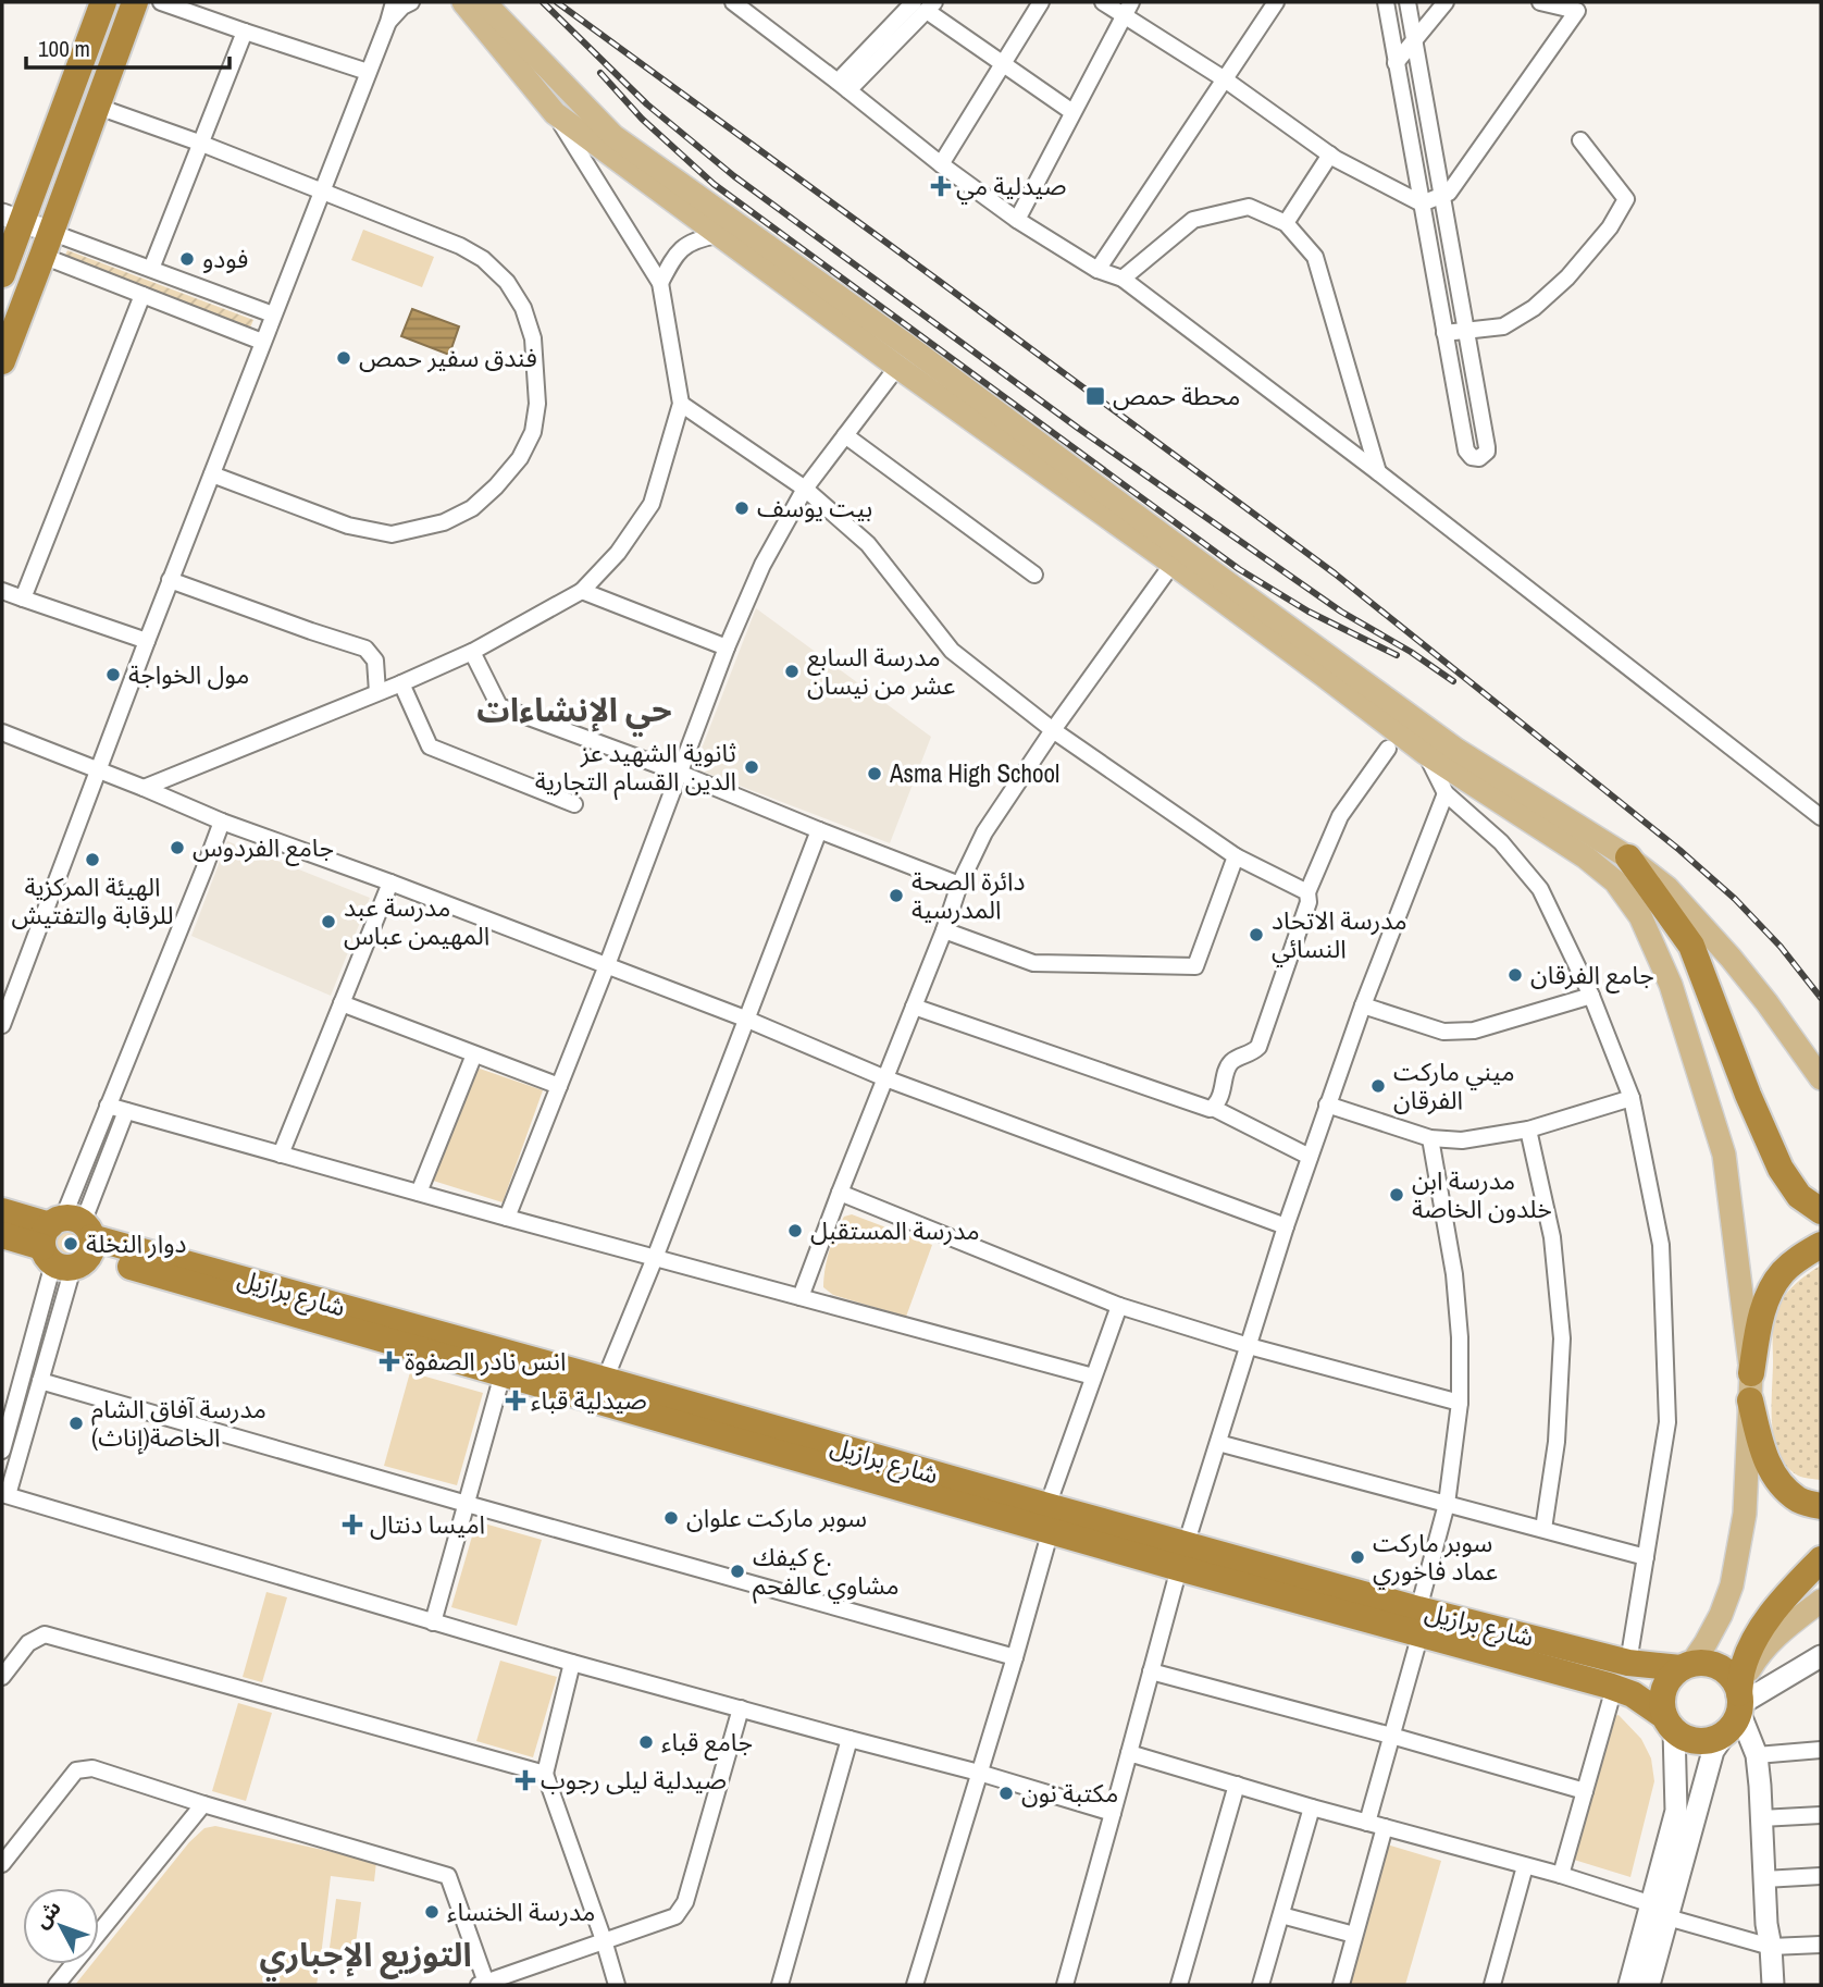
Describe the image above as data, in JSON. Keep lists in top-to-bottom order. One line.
{"streets":{"highway":["شارع برازيل"]},"districts":["حي الإنشاءات","التوزيع الإجباري"],"places":{"health":["صيدلية مي","انس نادر الصفوة","صيدلية قباء","اميسا دنتال","صيدلية ليلى رجوب"],"other":["فودو","فندق سفير حمص","بيت يوسف","مدرسة السابع عشر من نيسان","مول الخواجة","ثانوية الشهيد عز الدين القسام التجارية","Asma High School","جامع الفردوس","الهيئة المركزية للرقابة والتفتيش","دائرة الصحة المدرسية","مدرسة عبد المهيمن عباس","مدرسة الاتحاد النسائي","جامع الفرقان","ميني ماركت الفرقان","مدرسة ابن خلدون الخاصة","مدرسة المستقبل","دوار النخلة","مدرسة آفاق الشام الخاصة(إناث)","سوبر ماركت علوان","سوبر ماركت عماد فاخوري","ع كيفك. مشاوي عالفحم","جامع قباء","مكتبة نون","مدرسة الخنساء"],"transit":["محطة حمص"]},"scale_bar":"100 m","north":"top left"}
